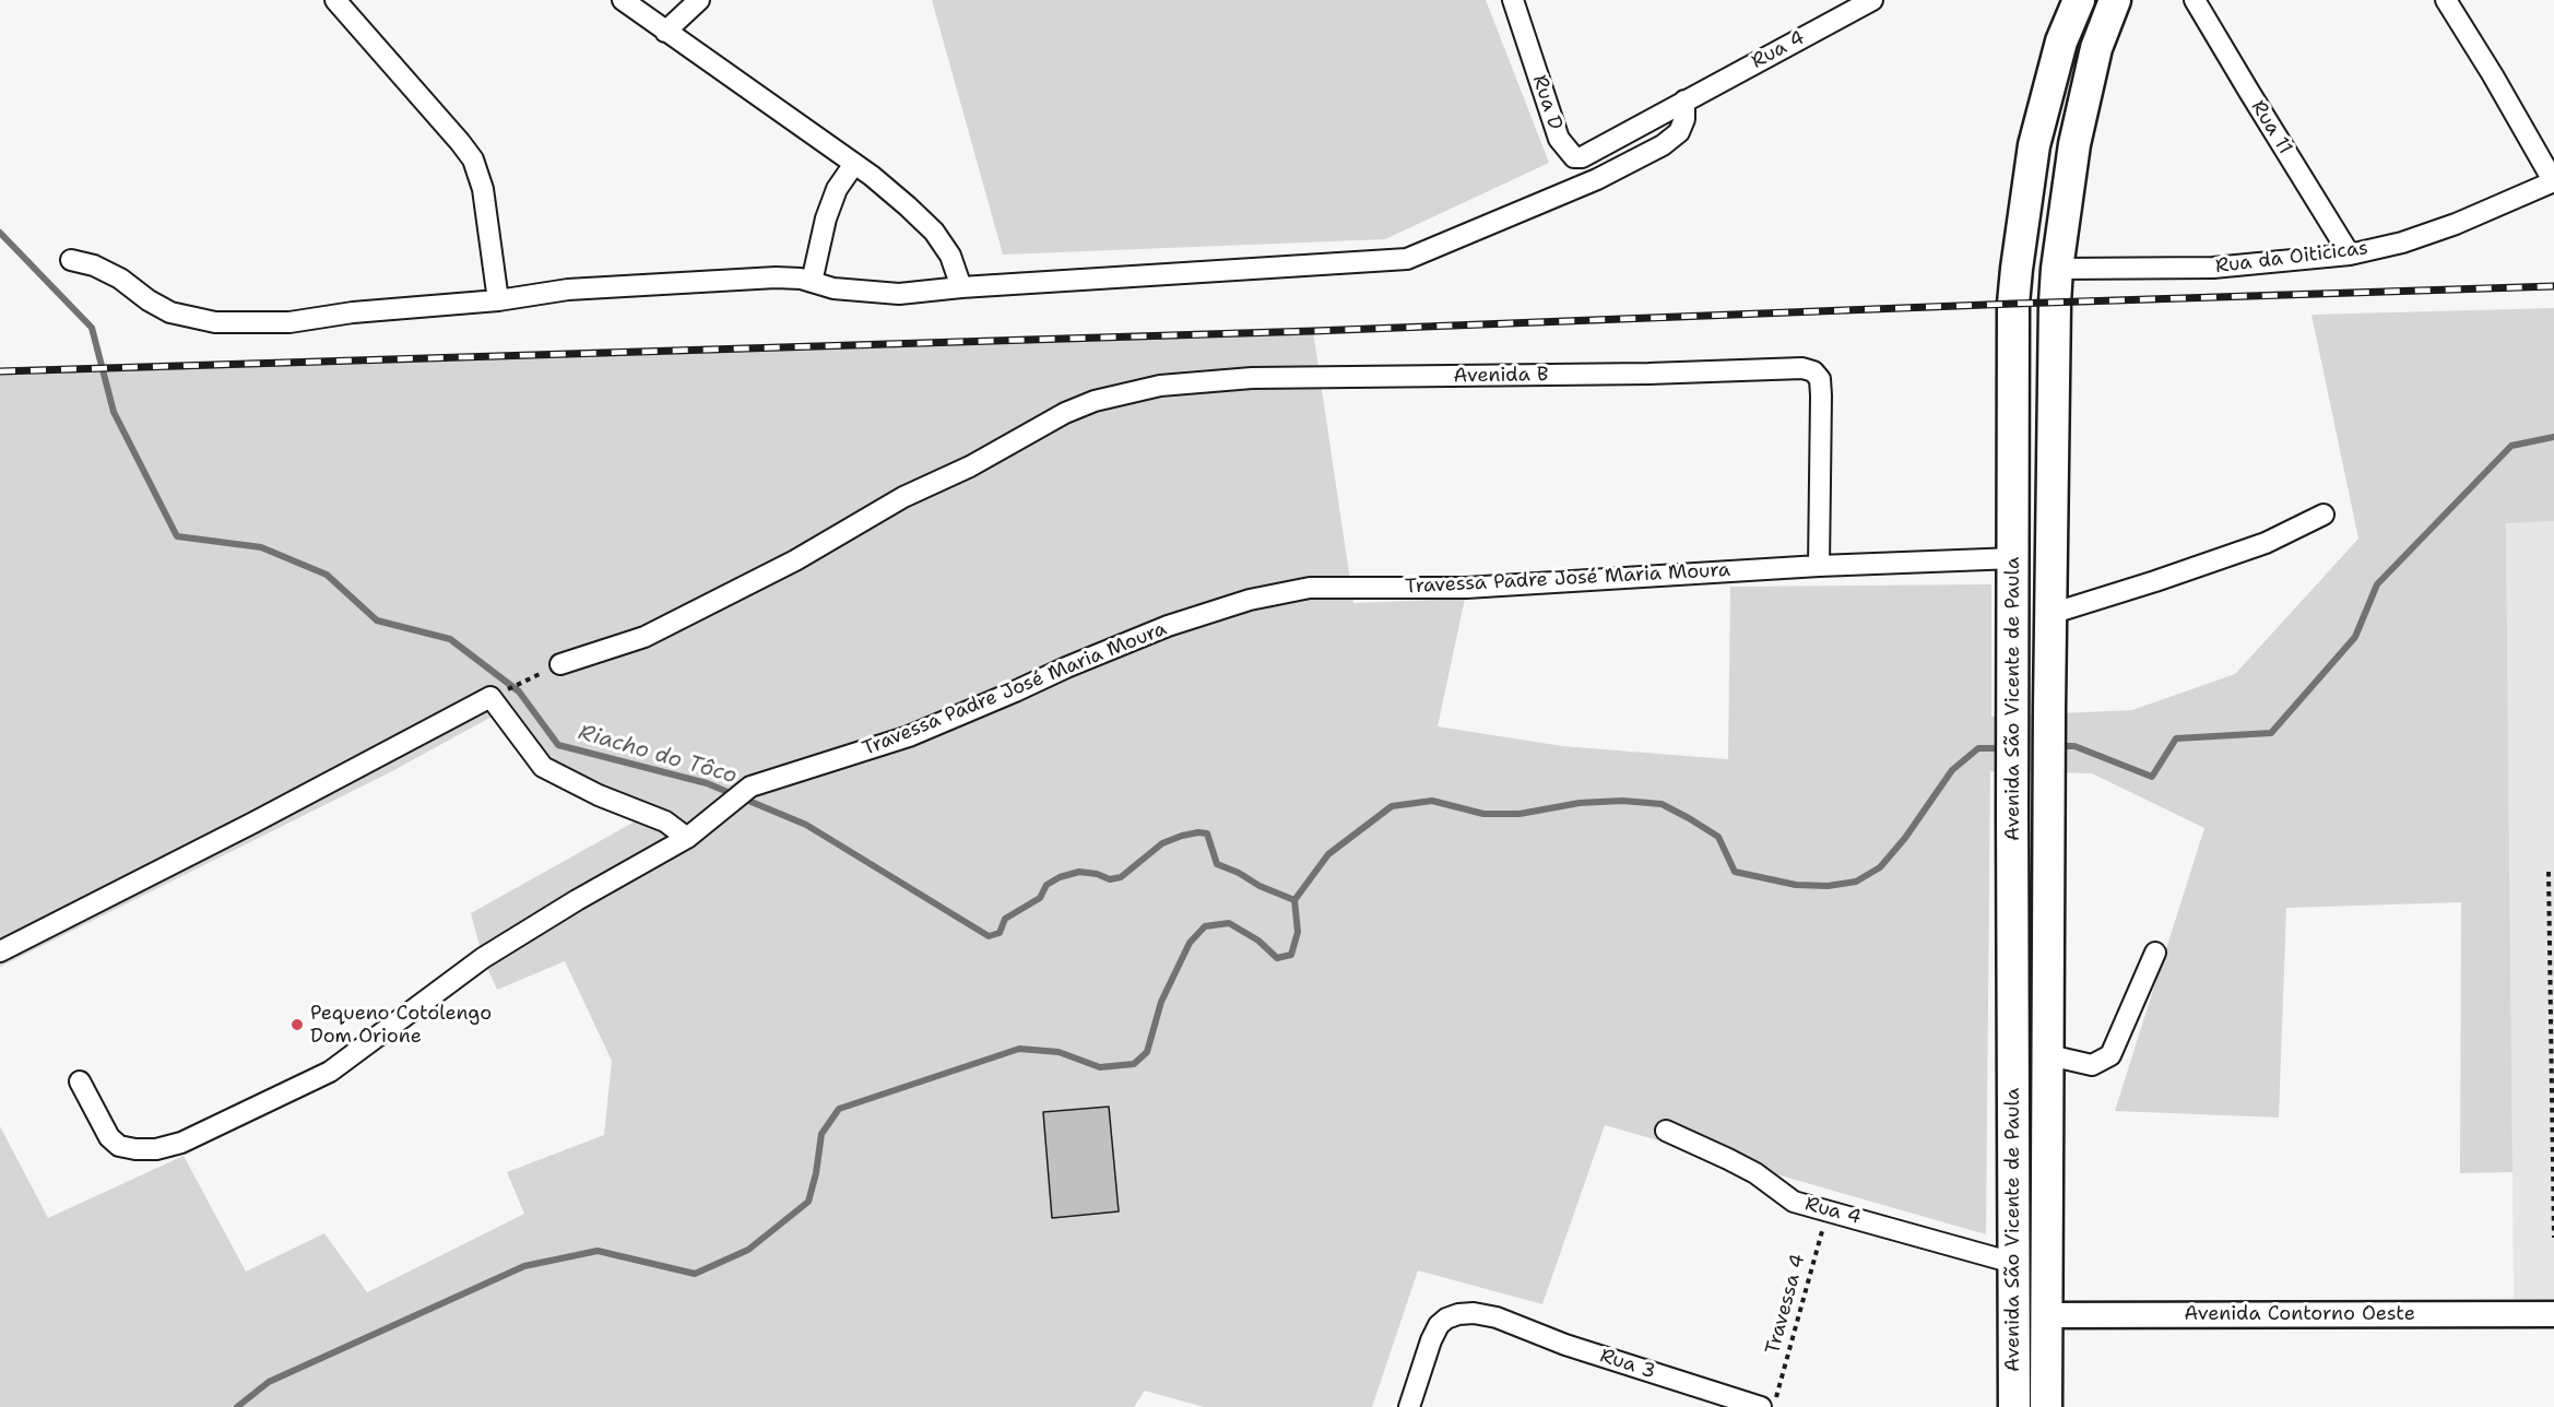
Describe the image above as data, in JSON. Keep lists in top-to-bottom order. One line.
{"streets":{"main road":["Avenida São Vicente de Paula"],"street":["Rua 4","Rua D","Rua 11","Rua da Oiticicas","Avenida B","Travessa Padre José Maria Moura","Avenida Contorno Oeste","Rua 3"],"path":["Travessa 4"]},"crossings":[["Rua 4","Rua D"],["Rua 4","Avenida São Vicente de Paula"],["Rua 4","Travessa 4"],["Rua 11","Rua da Oiticicas"],["Rua da Oiticicas","Avenida São Vicente de Paula"],["Avenida B","Travessa Padre José Maria Moura"],["Travessa Padre José Maria Moura","Avenida São Vicente de Paula"],["Avenida São Vicente de Paula","Avenida Contorno Oeste"]],"water":["Riacho do Tôco"],"places":["Pequeno Cotolengo Dom Orione"]}
